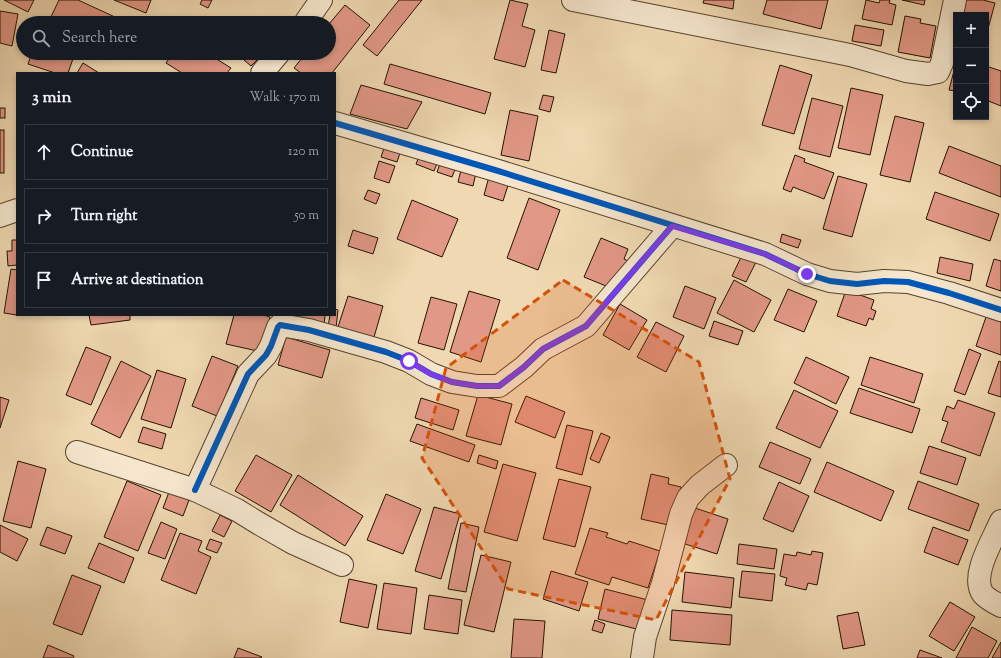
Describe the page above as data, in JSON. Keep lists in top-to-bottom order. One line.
{"page":{"map_buttons":["+","−"],"search":"Search here","heading":["3 min","Walk · 170 m"],"list":[["Continue","120 m"],["Turn right","50 m"],"Arrive at destination"]}}
